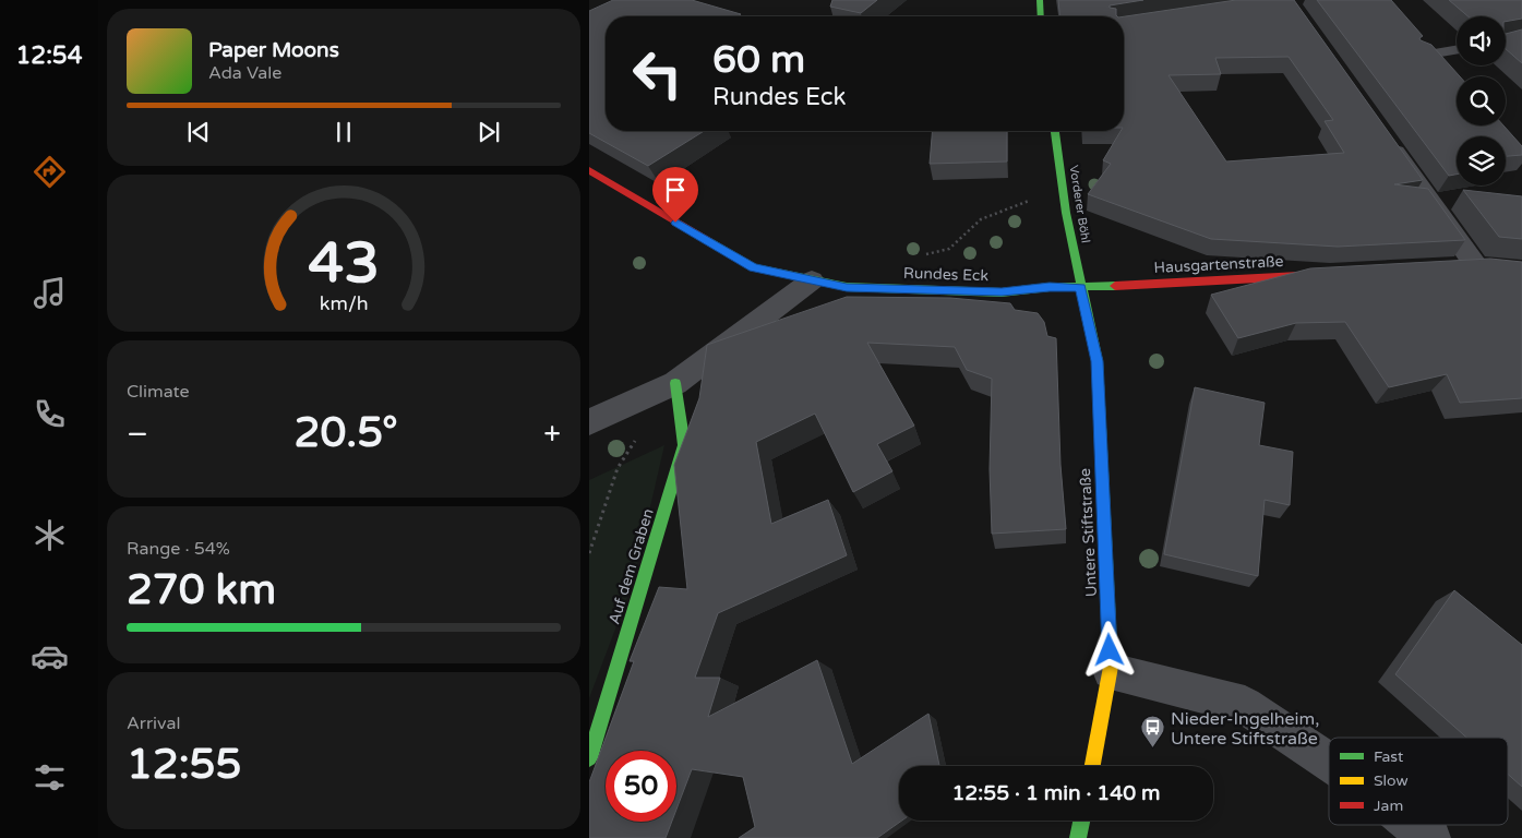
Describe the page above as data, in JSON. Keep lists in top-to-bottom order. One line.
{"streets":{"street":["Vorderer Böhl","Hausgartenstraße","Rundes Eck","Untere Stiftstraße","Auf dem Graben"]},"crossings":[["Vorderer Böhl","Hausgartenstraße"],["Vorderer Böhl","Rundes Eck"],["Vorderer Böhl","Untere Stiftstraße"],["Hausgartenstraße","Rundes Eck"],["Hausgartenstraße","Untere Stiftstraße"],["Rundes Eck","Untere Stiftstraße"]],"places":{"bus stop":["Nieder-Ingelheim, Untere Stiftstraße"]},"legend":["Fast","Slow","Jam"],"page":{"tabs":"12:54","turn":["60 m","Rundes Eck"],"song":["Paper Moons","Ada Vale"],"tile":["Climate",["Range · 54%","270 km"],["Arrival","12:55"]],"heat":["−","20.5°","+"],"limit":"50","trip":"12:55 · 1 min · 140 m","gauge":["43","km/h"]}}
